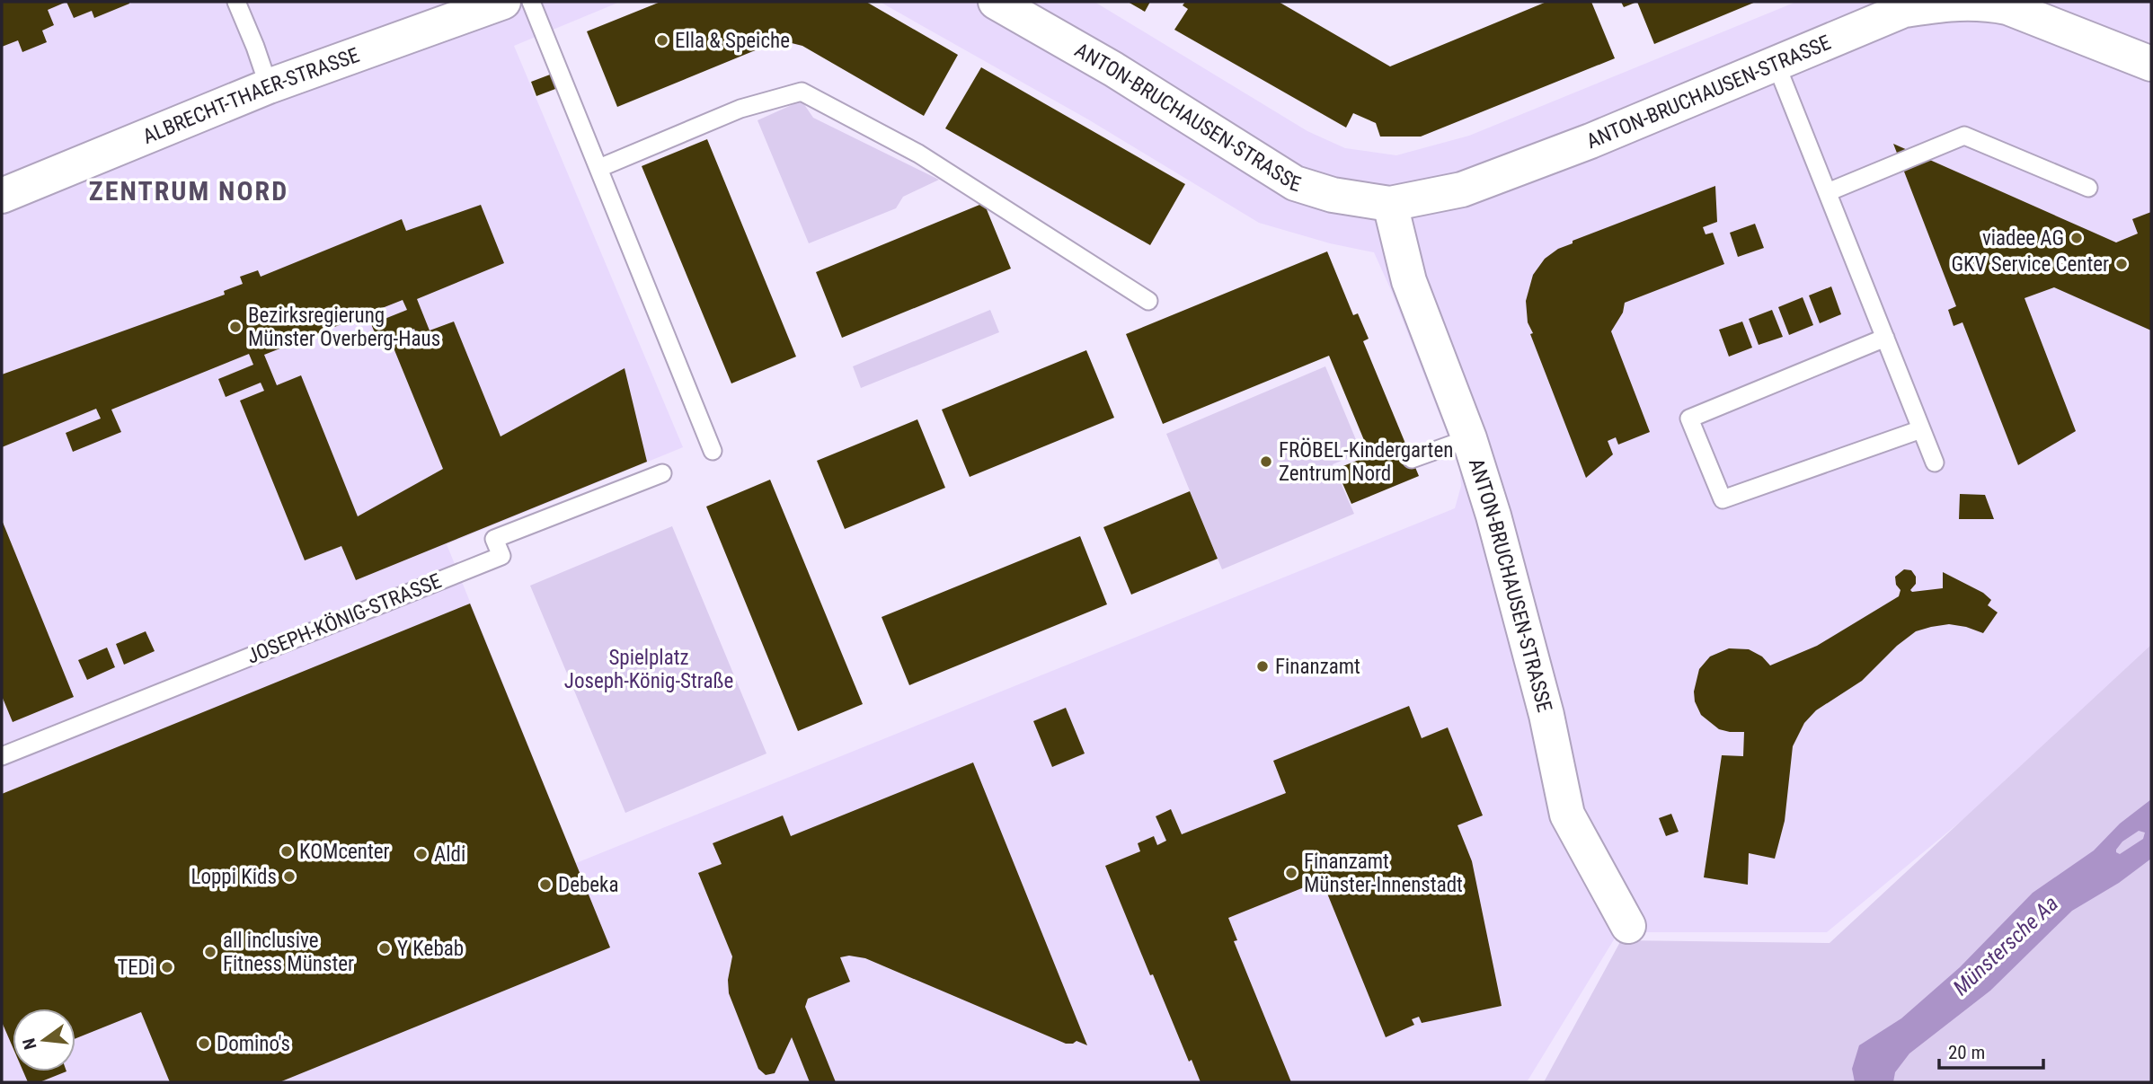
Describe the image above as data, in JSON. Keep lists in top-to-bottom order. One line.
{"streets":{"street":["ANTON-BRUCHAUSEN-STRASSE","ALBRECHT-THAER-STRASSE"],"lane":["JOSEPH-KÖNIG-STRASSE"]},"districts":["ZENTRUM NORD"],"water":["Münstersche Aa"],"parks":["Spielplatz Joseph-König-Straße"],"places":["Ella & Speiche","viadee AG","GKV Service Center","Bezirksregierung Münster Overberg-Haus","FRÖBEL-Kindergarten Zentrum Nord","Finanzamt","KOMcenter","Aldi","Finanzamt Münster-Innenstadt","Loppi Kids","Debeka","Y Kebab","all inclusive Fitness Münster","TEDi","Domino's"],"scale_bar":"20 m","north":"left"}
